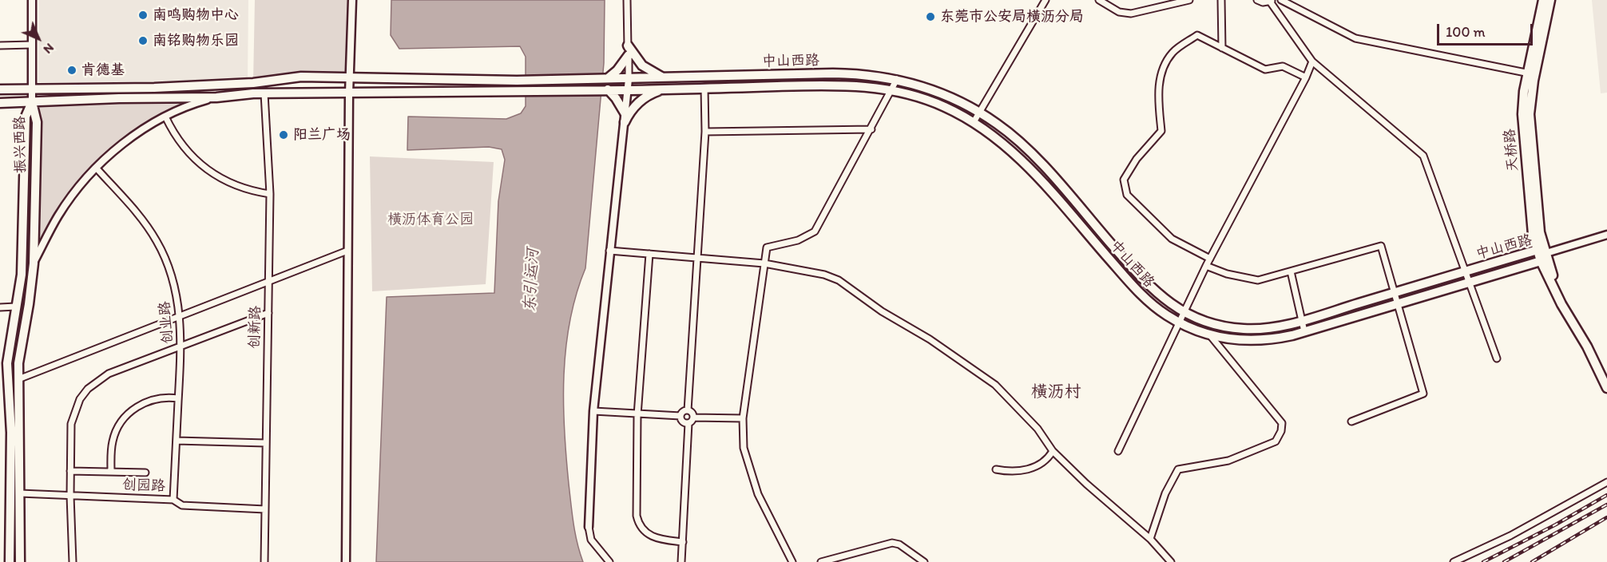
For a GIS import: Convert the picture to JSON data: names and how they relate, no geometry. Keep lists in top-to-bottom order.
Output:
{
  "streets": {
    "main road": ["中山西路", "振兴西路", "天桥路"],
    "street": ["创业路", "创新路", "创园路"]
  },
  "crossings": [
    ["中山西路", "振兴西路"],
    ["中山西路", "天桥路"],
    ["中山西路", "创新路"],
    ["振兴西路", "创园路"],
    ["创业路", "创园路"],
    ["创新路", "创园路"]
  ],
  "districts": ["横沥村"],
  "water": ["东引运河"],
  "parks": ["横沥体育公园"],
  "places": [
    "南鸣购物中心",
    "东莞市公安局横沥分局",
    "南铭购物乐园",
    "肯德基",
    "阳兰广场"
  ],
  "scale_bar": "100 m",
  "north": "bottom right"
}
